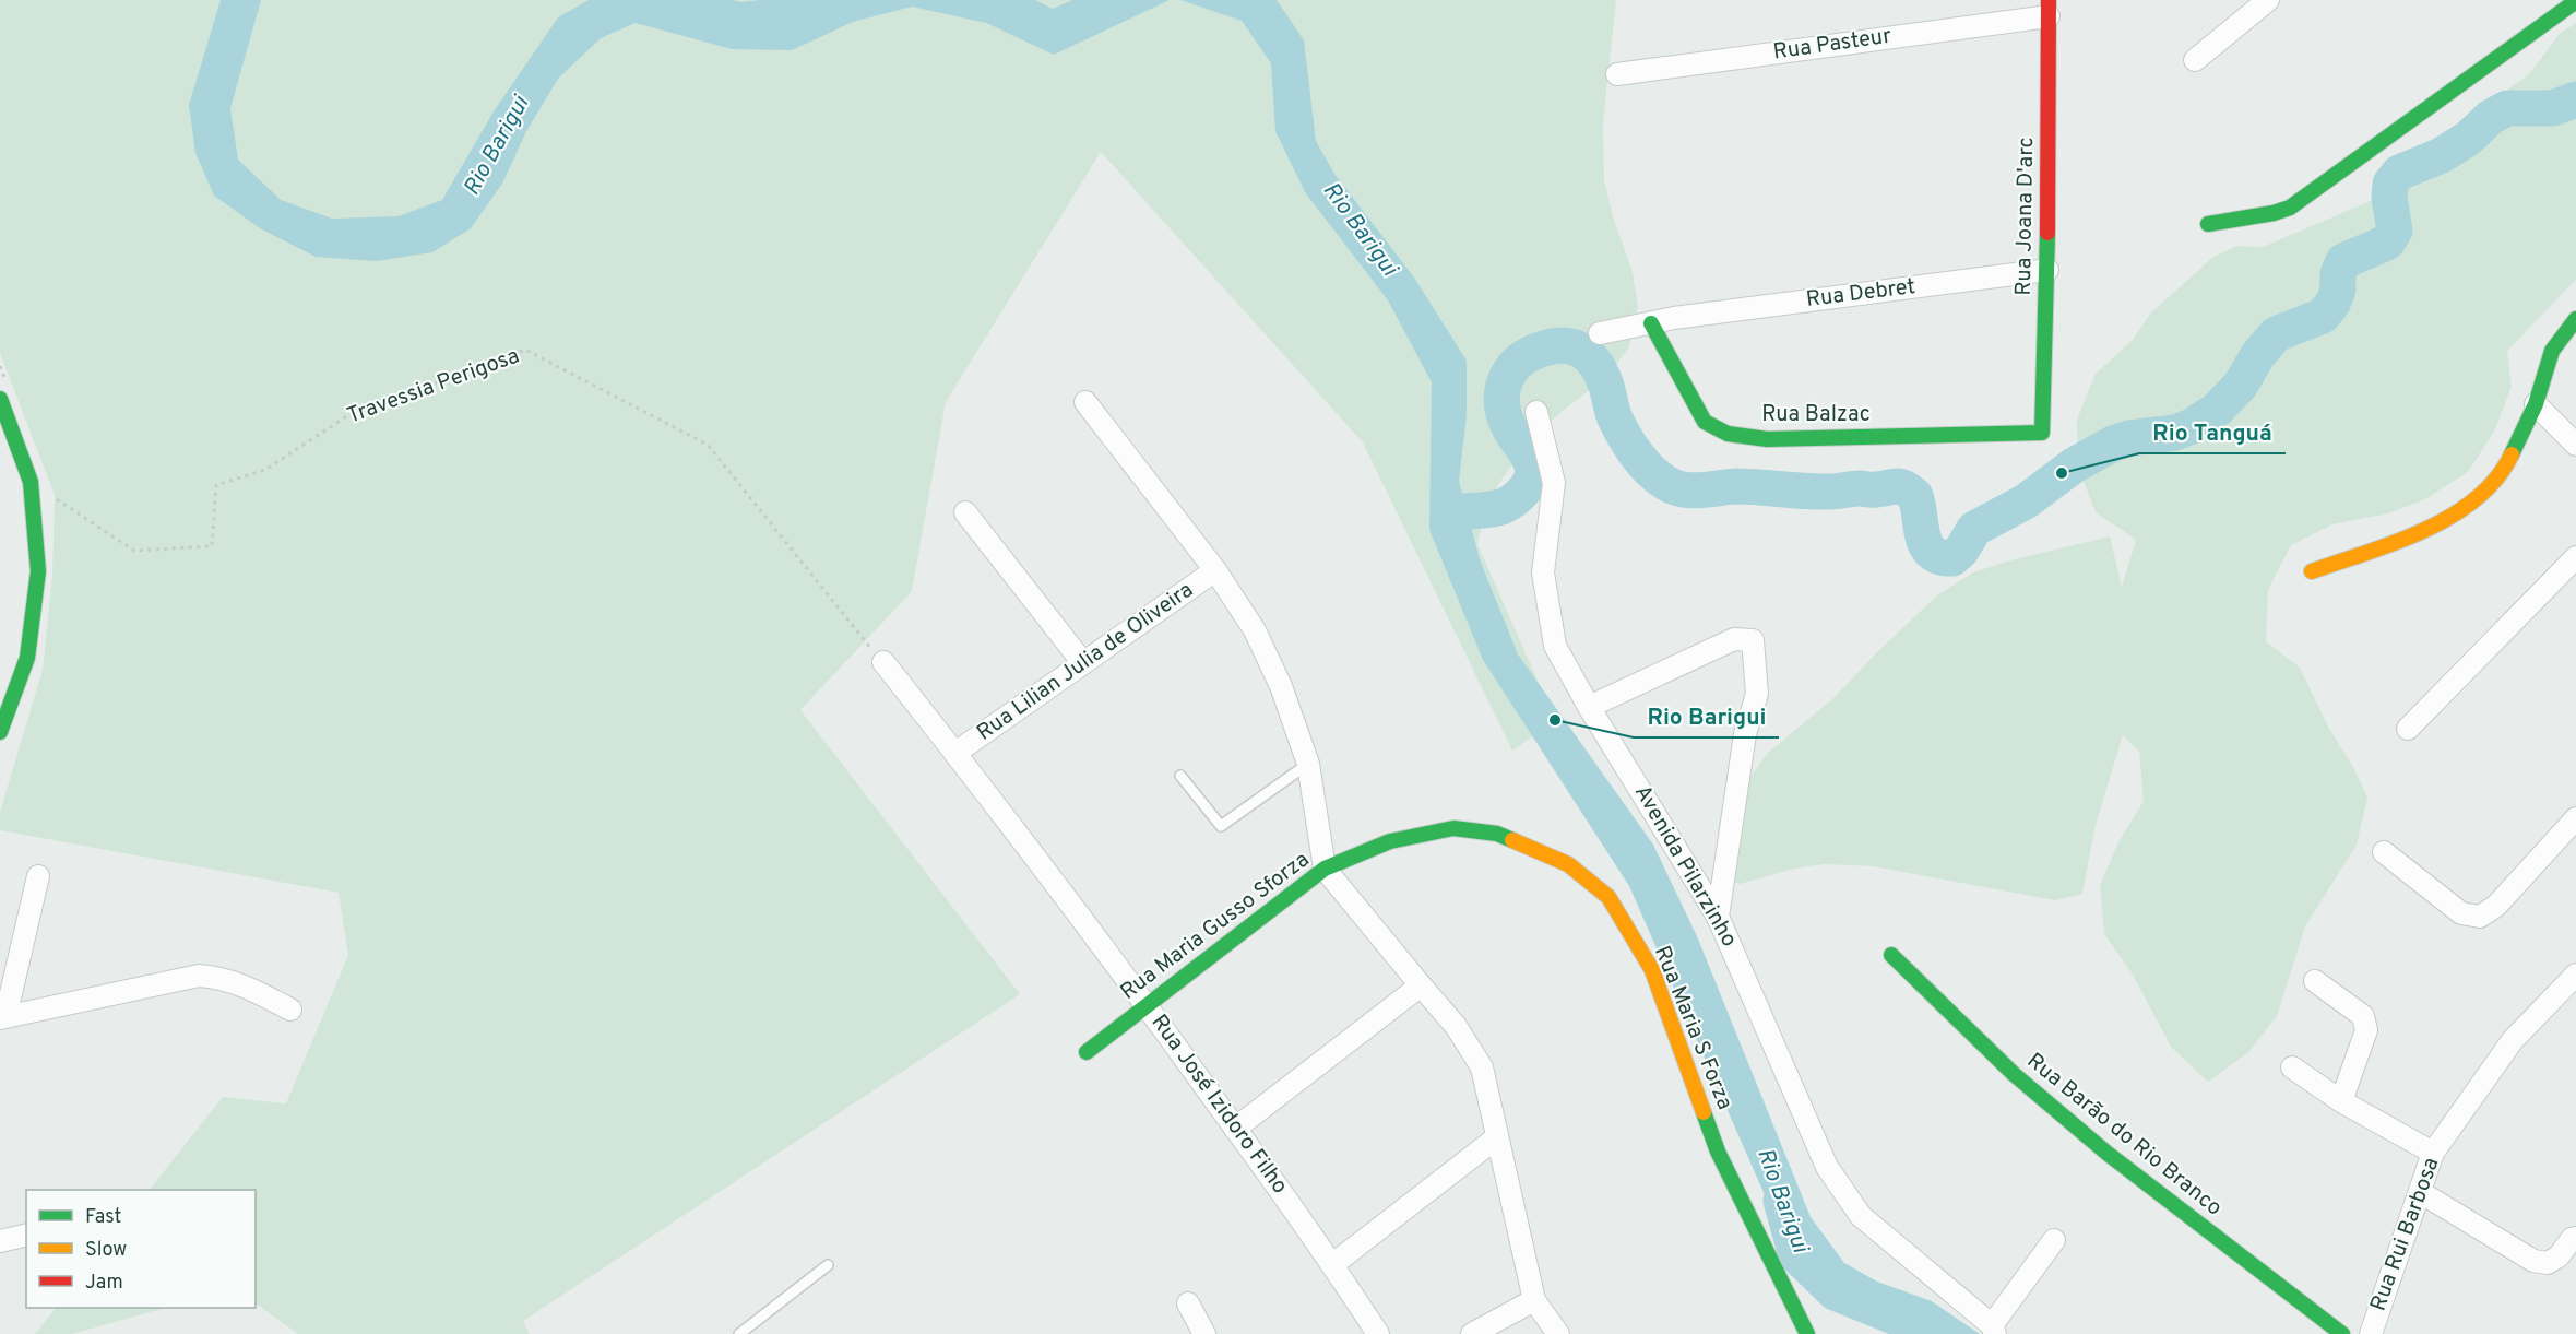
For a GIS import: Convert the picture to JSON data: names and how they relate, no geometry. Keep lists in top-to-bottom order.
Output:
{
  "streets": {
    "street": [
      "Rua Pasteur",
      "Rua Joana D'arc",
      "Rua Debret",
      "Rua Balzac",
      "Rua Lilian Julia de Oliveira",
      "Avenida Pilarzinho",
      "Rua Maria Gusso Sforza",
      "Rua Maria S Forza",
      "Rua José Izidoro Filho",
      "Rua Barão do Rio Branco",
      "Rua Rui Barbosa"
    ],
    "path": ["Travessia Perigosa"]
  },
  "crossings": [
    ["Rua Pasteur", "Rua Joana D'arc"],
    ["Rua Joana D'arc", "Rua Debret"],
    ["Rua Joana D'arc", "Rua Balzac"],
    ["Rua Debret", "Rua Balzac"],
    ["Travessia Perigosa", "Rua José Izidoro Filho"],
    ["Rua Lilian Julia de Oliveira", "Rua José Izidoro Filho"],
    ["Rua Maria Gusso Sforza", "Rua Maria S Forza"],
    ["Rua Maria Gusso Sforza", "Rua José Izidoro Filho"]
  ],
  "water": ["Rio Barigui"],
  "places": ["Rio Tanguá", "Rio Barigui"],
  "legend": ["Fast", "Slow", "Jam"]
}
